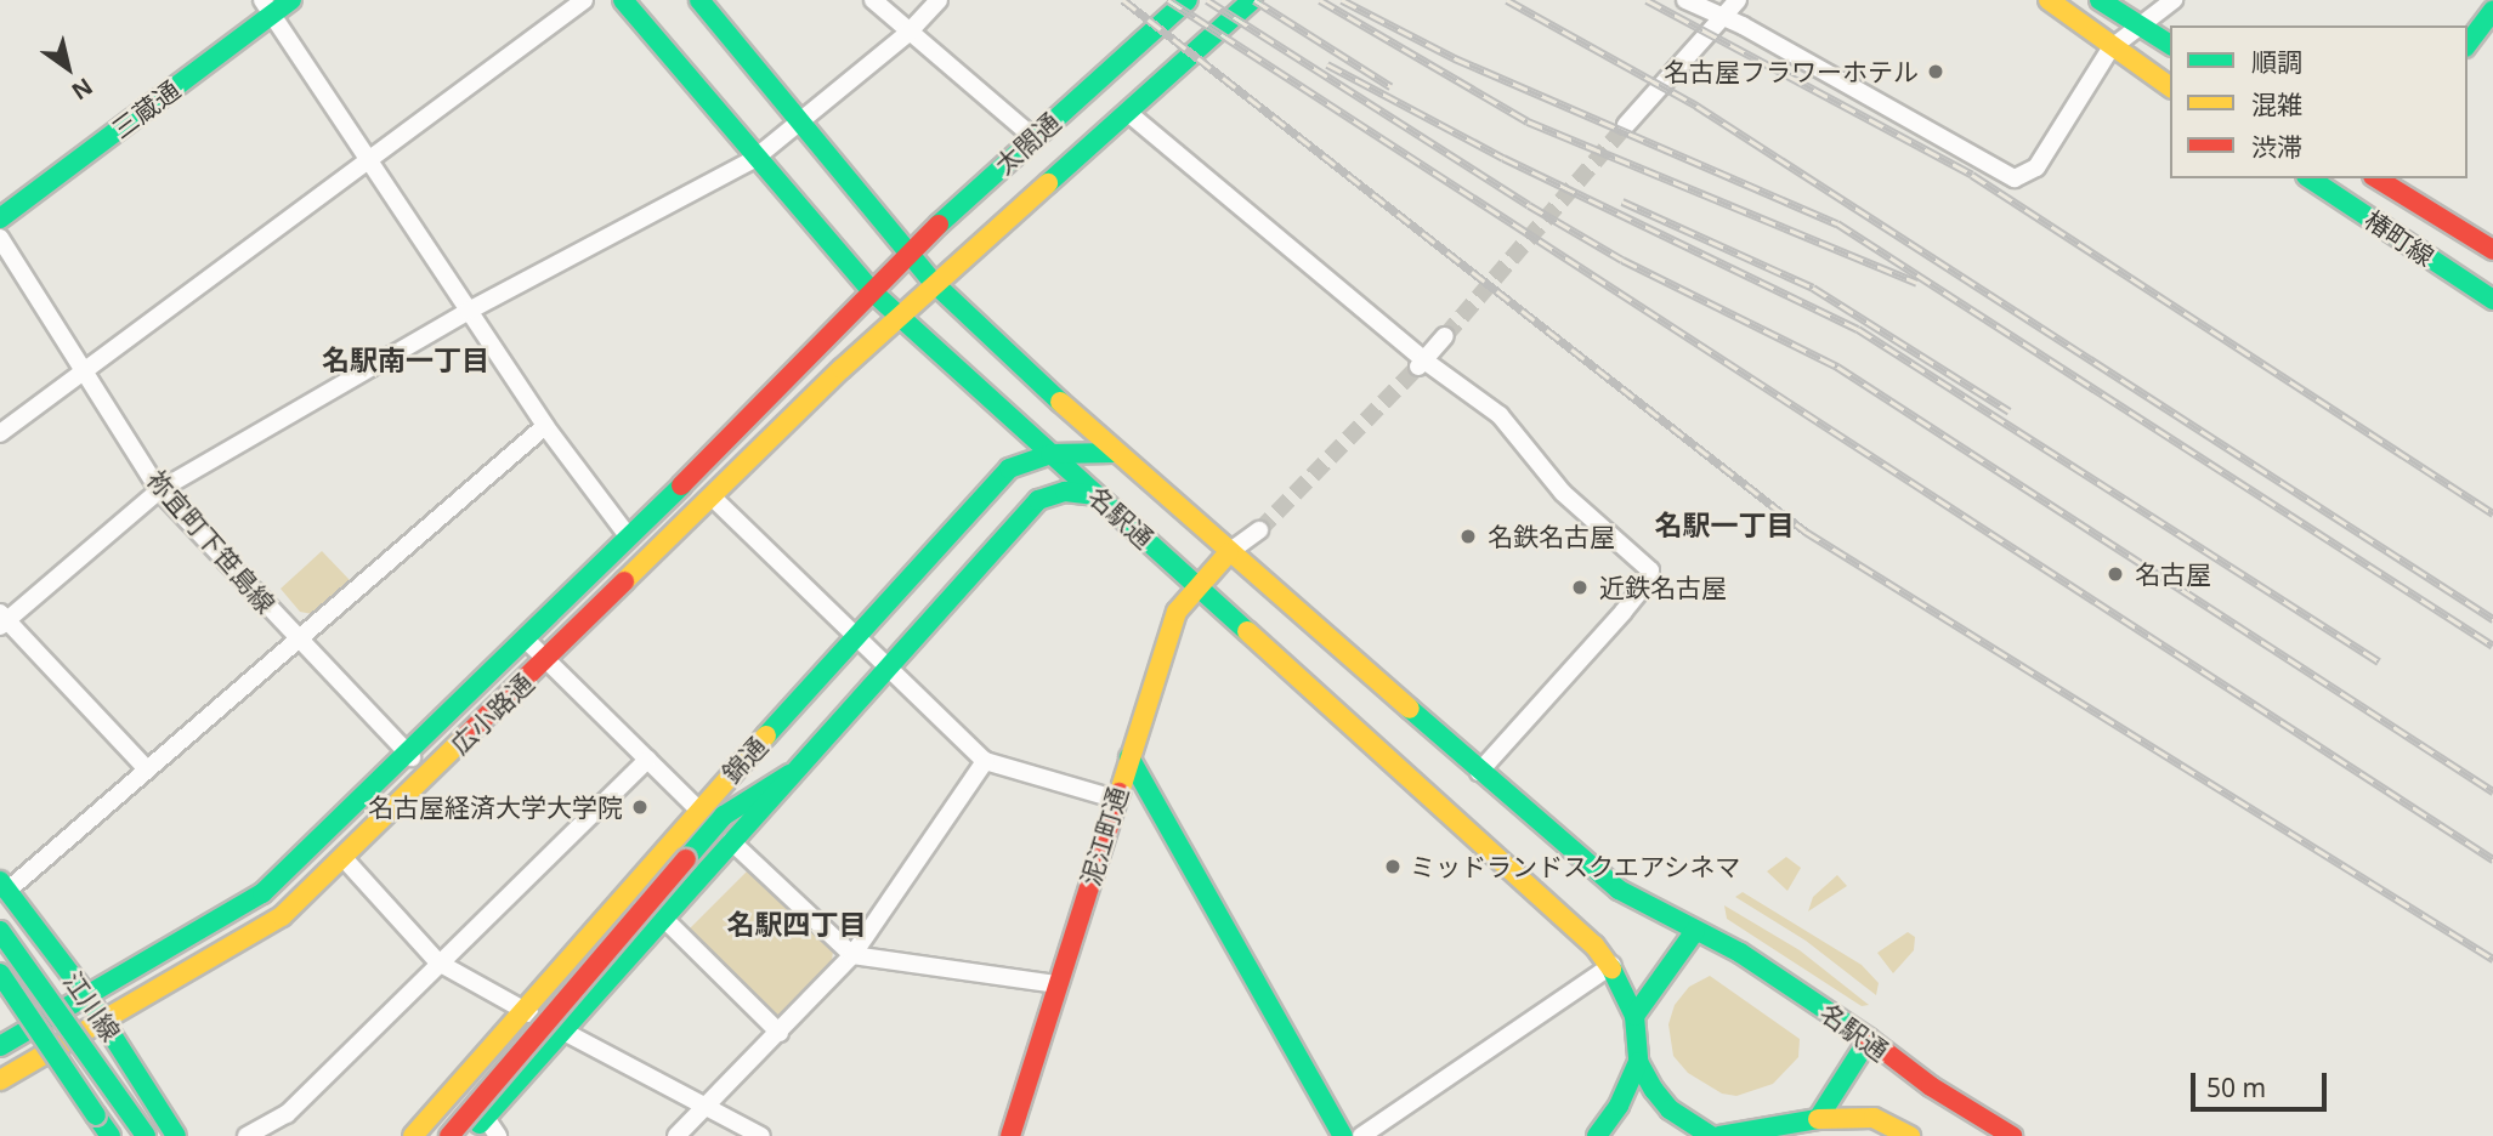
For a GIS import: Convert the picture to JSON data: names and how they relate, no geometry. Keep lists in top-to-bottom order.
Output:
{
  "streets": {
    "main road": [
      "三蔵通",
      "太閤通",
      "椿町線",
      "名駅通",
      "広小路通",
      "錦通",
      "泥江町通",
      "江川線"
    ],
    "street": ["祢宜町下笹島線"]
  },
  "crossings": [
    ["太閤通", "名駅通"],
    ["太閤通", "広小路通"],
    ["名駅通", "広小路通"],
    ["名駅通", "錦通"],
    ["名駅通", "泥江町通"],
    ["祢宜町下笹島線", "広小路通"],
    ["広小路通", "江川線"]
  ],
  "districts": ["名駅南一丁目", "名駅一丁目", "名駅四丁目"],
  "places": [
    "名古屋フラワーホテル",
    "名鉄名古屋",
    "名古屋",
    "近鉄名古屋",
    "名古屋経済大学大学院",
    "ミッドランドスクエアシネマ"
  ],
  "legend": ["順調", "混雑", "渋滞"],
  "scale_bar": "50 m",
  "north": "bottom right"
}
